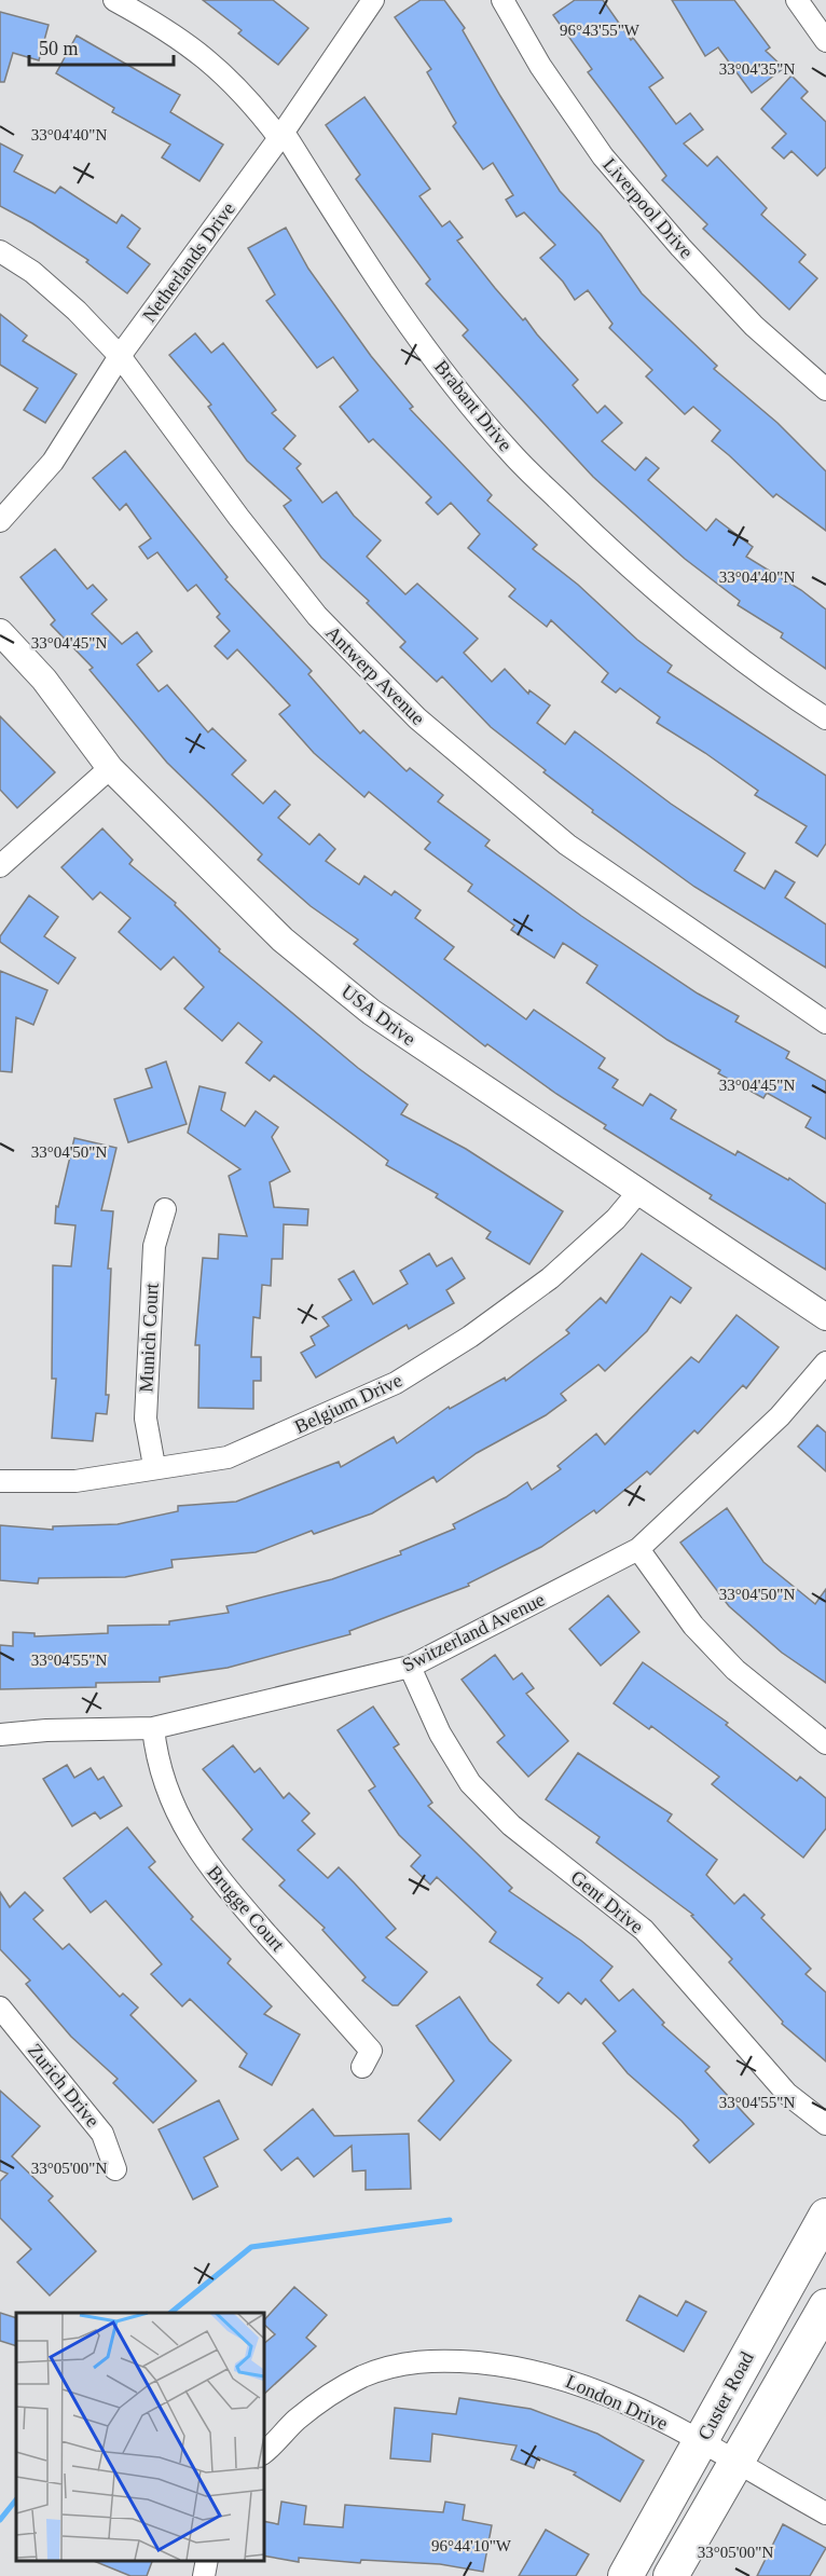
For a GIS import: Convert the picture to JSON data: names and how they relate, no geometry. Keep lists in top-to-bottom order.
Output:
{
  "streets": {
    "main road": ["Custer Road"],
    "street": [
      "Liverpool Drive",
      "Netherlands Drive",
      "Brabant Drive",
      "Antwerp Avenue",
      "USA Drive",
      "Munich Court",
      "Belgium Drive",
      "Switzerland Avenue",
      "Gent Drive",
      "Brugge Court",
      "Zurich Drive",
      "London Drive"
    ]
  },
  "crossings": [
    ["Netherlands Drive", "Brabant Drive"],
    ["Netherlands Drive", "Antwerp Avenue"],
    ["USA Drive", "Belgium Drive"],
    ["Munich Court", "Belgium Drive"],
    ["Switzerland Avenue", "Gent Drive"],
    ["Switzerland Avenue", "Brugge Court"],
    ["Custer Road", "London Drive"]
  ],
  "scale_bar": "50 m",
  "coordinates": [
    "96°43'55\"W",
    "33°04'35\"N",
    "33°04'40\"N",
    "33°04'45\"N",
    "33°04'50\"N",
    "33°04'55\"N",
    "33°05'00\"N",
    "96°44'10\"W"
  ]
}
